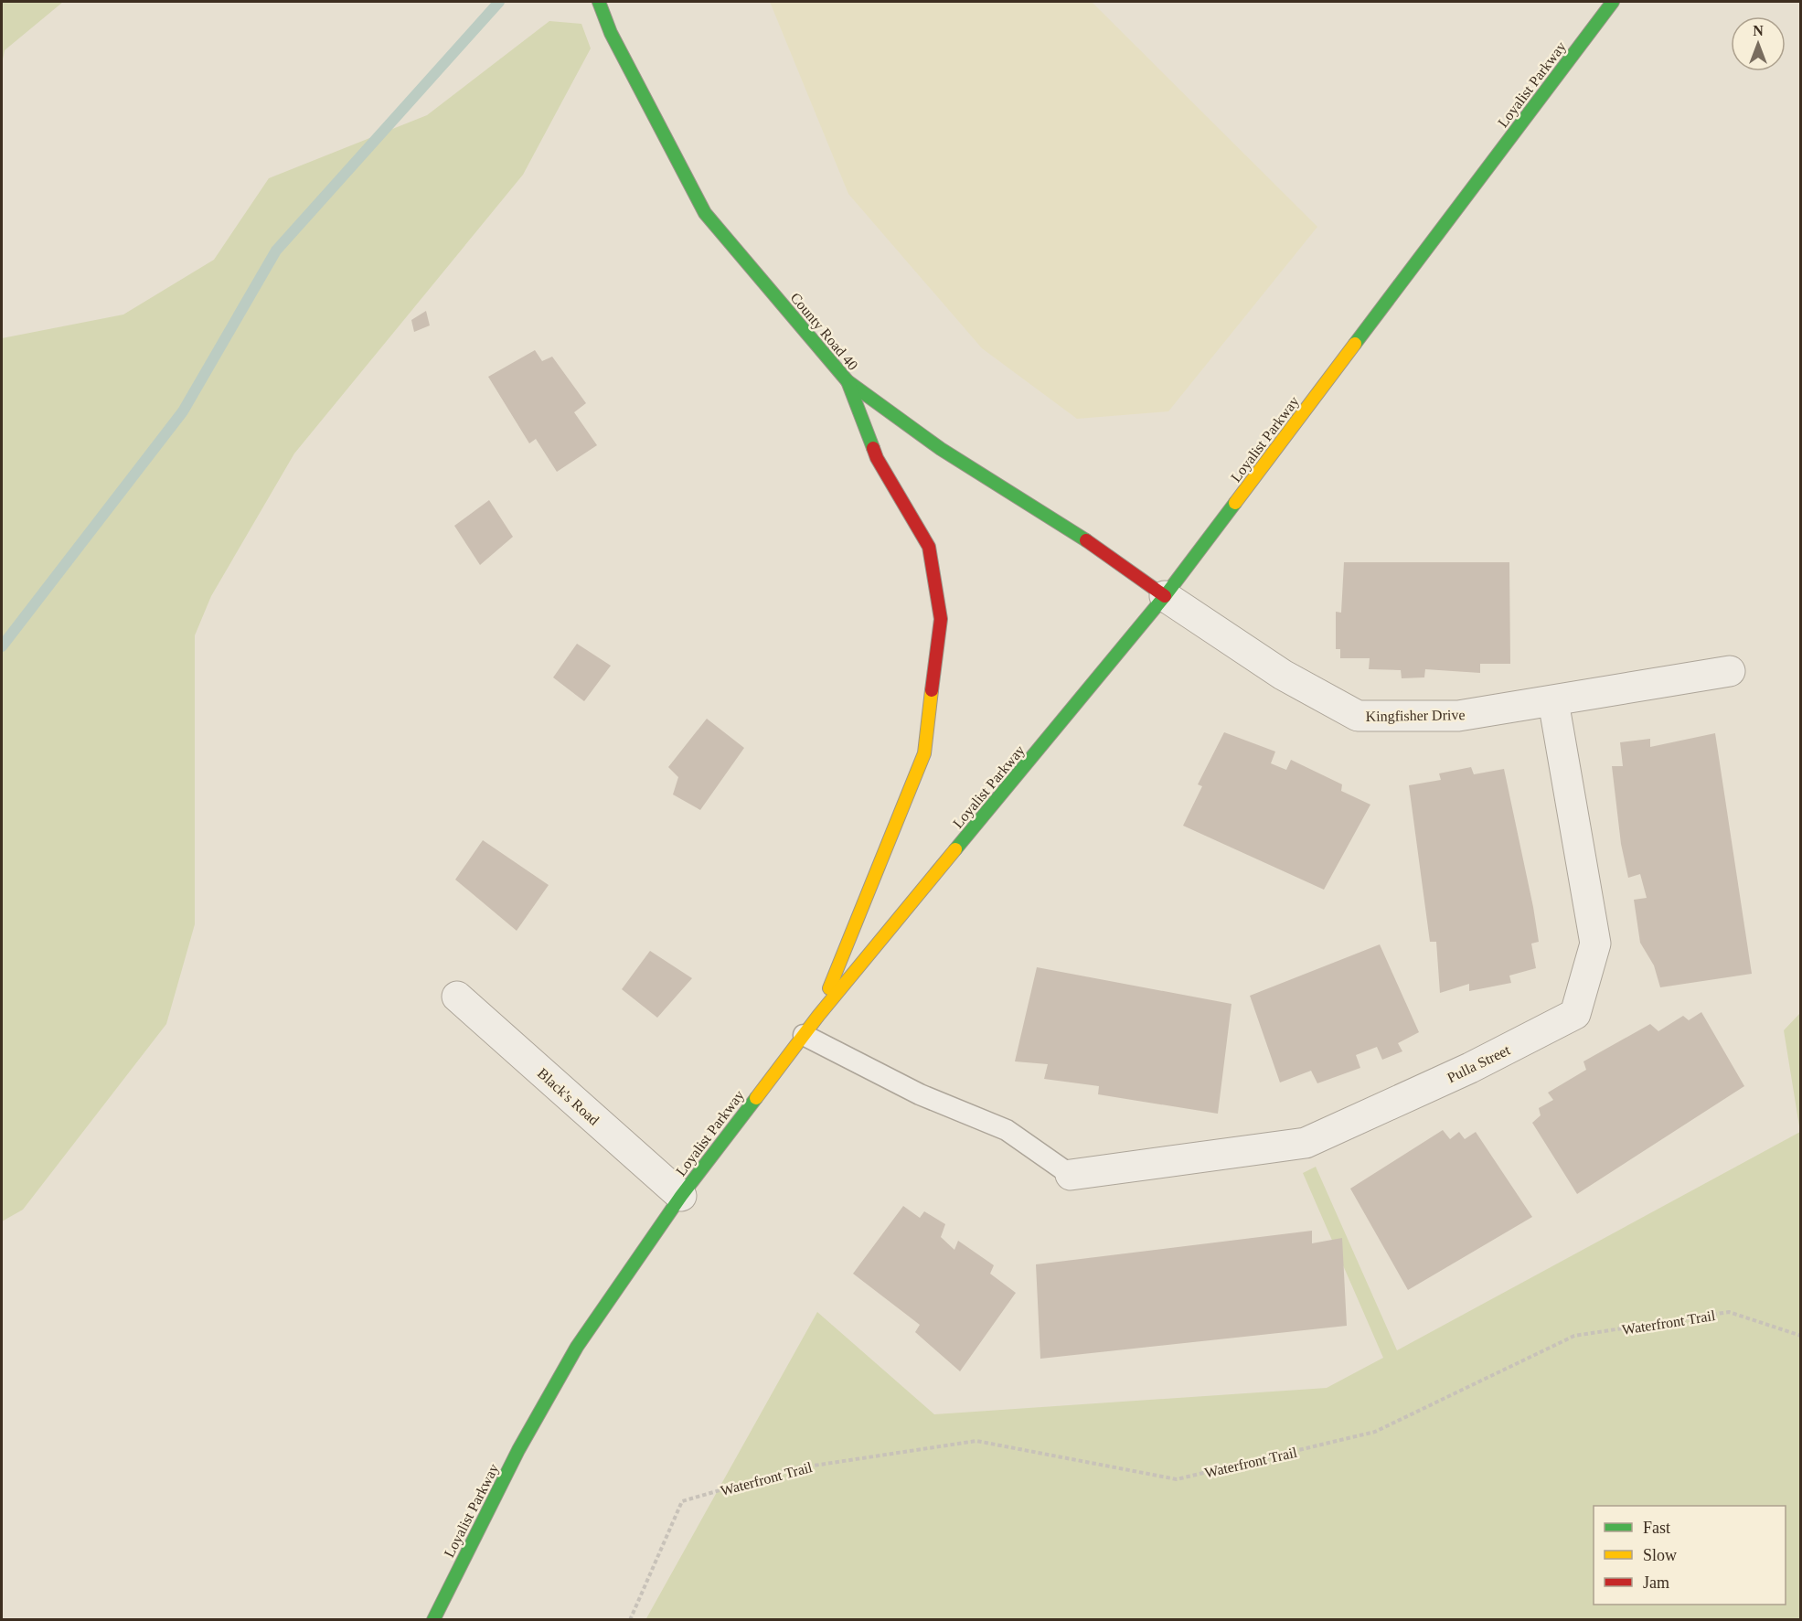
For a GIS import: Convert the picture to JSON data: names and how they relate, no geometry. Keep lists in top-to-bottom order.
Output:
{
  "streets": {
    "main road": ["Loyalist Parkway", "County Road 40"],
    "street": ["Kingfisher Drive", "Pulla Street", "Black's Road"],
    "path": ["Waterfront Trail"]
  },
  "crossings": [
    ["Loyalist Parkway", "County Road 40"],
    ["Loyalist Parkway", "Kingfisher Drive"],
    ["Loyalist Parkway", "Black's Road"],
    ["County Road 40", "Kingfisher Drive"],
    ["Kingfisher Drive", "Pulla Street"]
  ],
  "legend": ["Fast", "Slow", "Jam"],
  "north": "top"
}
